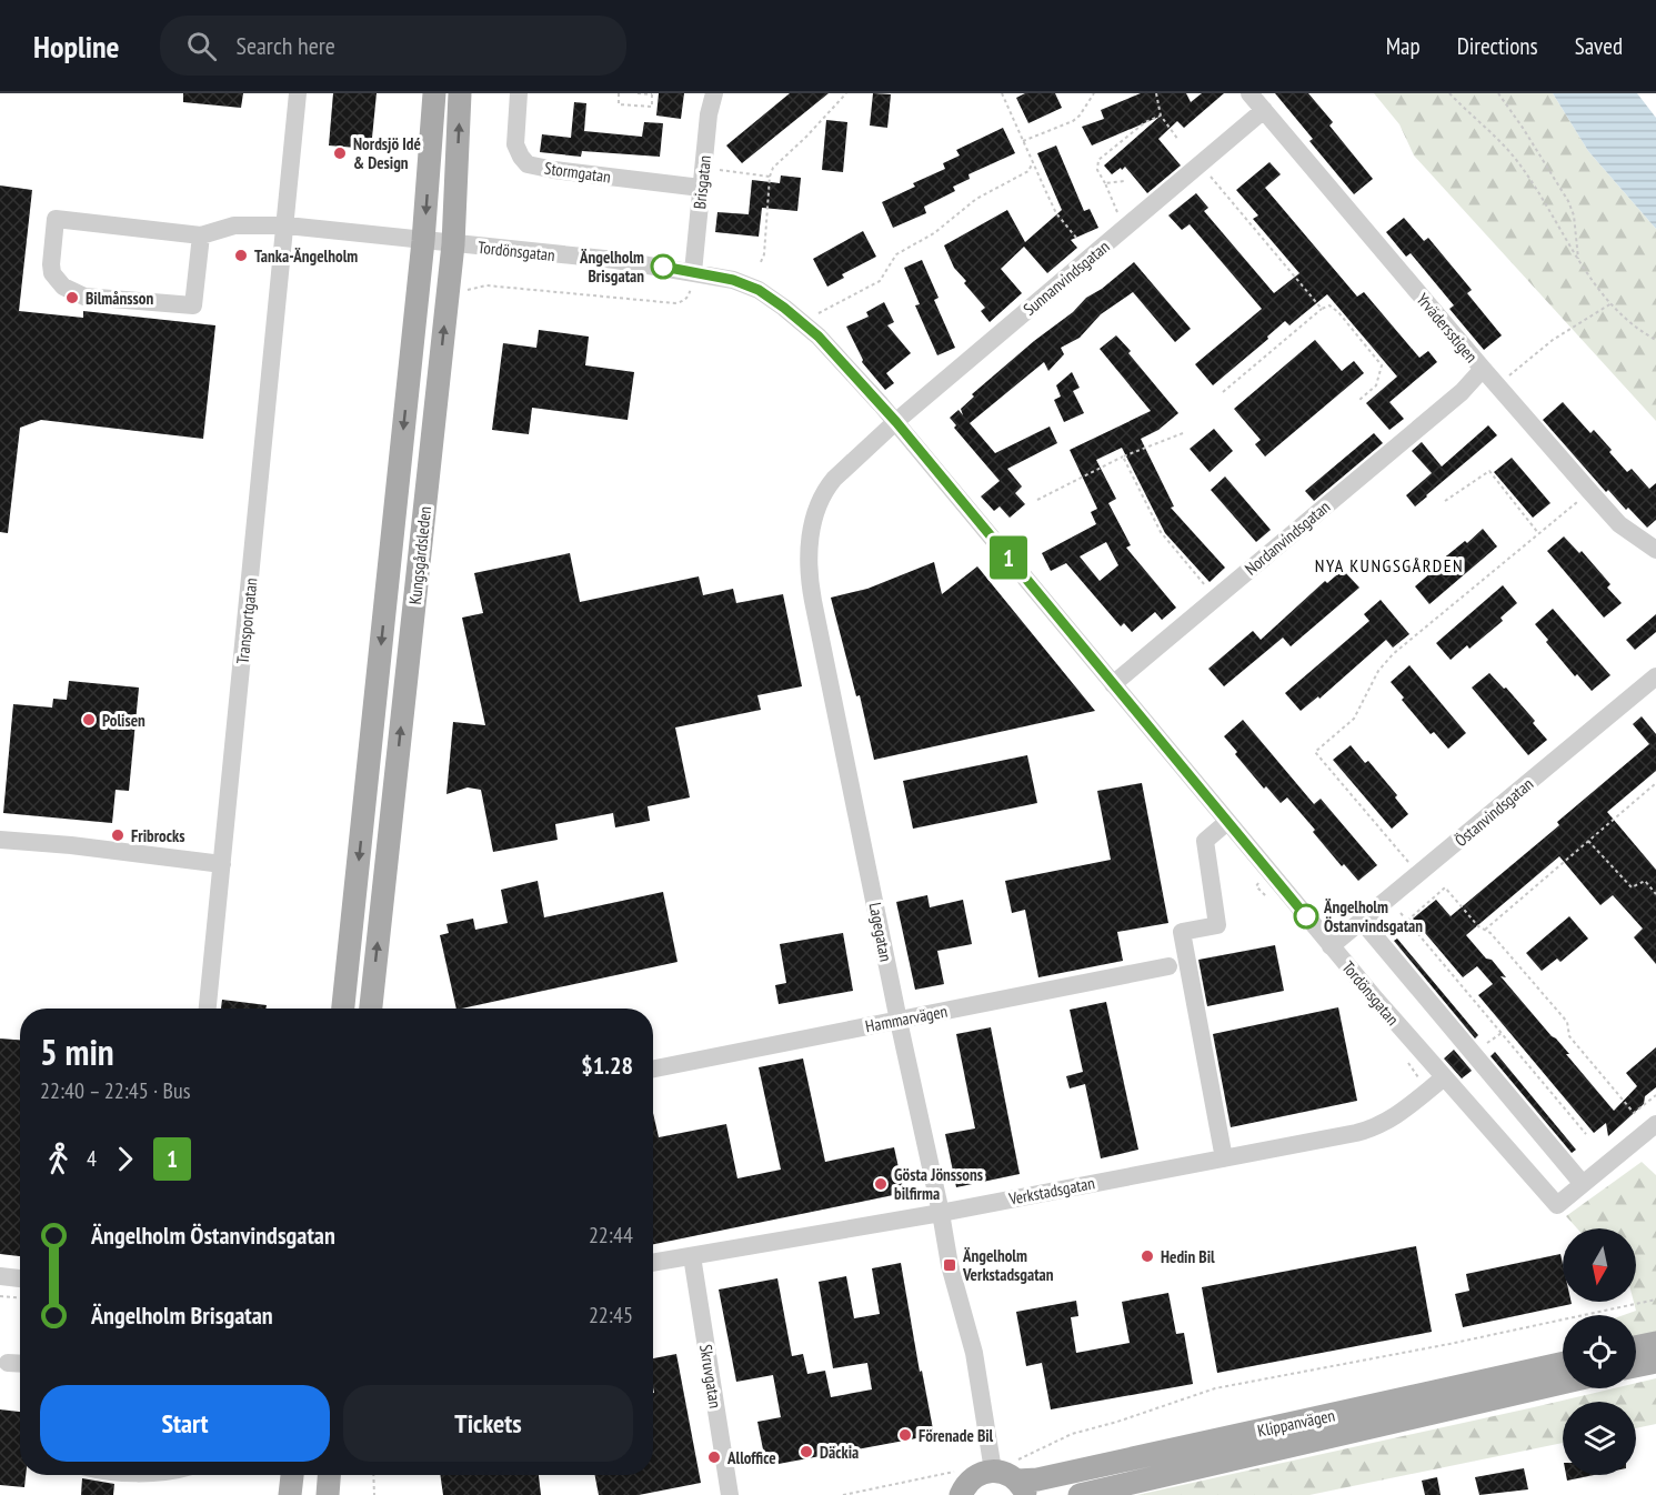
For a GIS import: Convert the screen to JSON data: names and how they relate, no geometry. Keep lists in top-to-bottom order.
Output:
{
  "streets": {
    "main road": ["Kungsgårdsleden", "Klippanvägen"],
    "street": [
      "Stormgatan",
      "Brisgatan",
      "Tordönsgatan",
      "Sunnanvindsgatan",
      "Yrvädersstigen",
      "Nordanvindsgatan",
      "Transportgatan",
      "Östanvindsgatan",
      "Lagegatan",
      "Hammarvägen",
      "Verkstadsgatan",
      "Skruvgatan"
    ]
  },
  "crossings": [
    ["Stormgatan", "Brisgatan"],
    ["Brisgatan", "Tordönsgatan"],
    ["Tordönsgatan", "Sunnanvindsgatan"],
    ["Tordönsgatan", "Nordanvindsgatan"],
    ["Tordönsgatan", "Kungsgårdsleden"],
    ["Tordönsgatan", "Östanvindsgatan"],
    ["Tordönsgatan", "Lagegatan"],
    ["Tordönsgatan", "Verkstadsgatan"],
    ["Sunnanvindsgatan", "Yrvädersstigen"],
    ["Sunnanvindsgatan", "Lagegatan"],
    ["Yrvädersstigen", "Nordanvindsgatan"],
    ["Lagegatan", "Hammarvägen"],
    ["Lagegatan", "Verkstadsgatan"],
    ["Lagegatan", "Klippanvägen"],
    ["Verkstadsgatan", "Skruvgatan"]
  ],
  "districts": ["NYA KUNGSGÅRDEN"],
  "places": {
    "other": [
      "Nordsjö Idé & Design",
      "Tanka-Ängelholm",
      "Ängelholm Brisgatan",
      "Bilmånsson",
      "Polisen",
      "Fribrocks",
      "Ängelholm Östanvindsgatan",
      "Gösta Jönssons bilfirma",
      "Hedin Bil",
      "Förenade Bil",
      "Däckia",
      "Alloffice"
    ],
    "transit": ["Ängelholm Verkstadsgatan"]
  },
  "lines": ["bus line 1"],
  "north": "bottom",
  "page": {
    "header": "Hopline",
    "search": "Search here",
    "nav": ["Map", "Directions", "Saved"],
    "on_map": "1",
    "heading": ["5 min", "22:40 – 22:45 · Bus", "$1.28"],
    "legs": ["4", "1"],
    "list": [
      {
        "name": "Ängelholm Östanvindsgatan",
        "value": "22:44"
      },
      {
        "name": "Ängelholm Brisgatan",
        "value": "22:45"
      }
    ],
    "buttons": ["Start", "Tickets"]
  }
}
